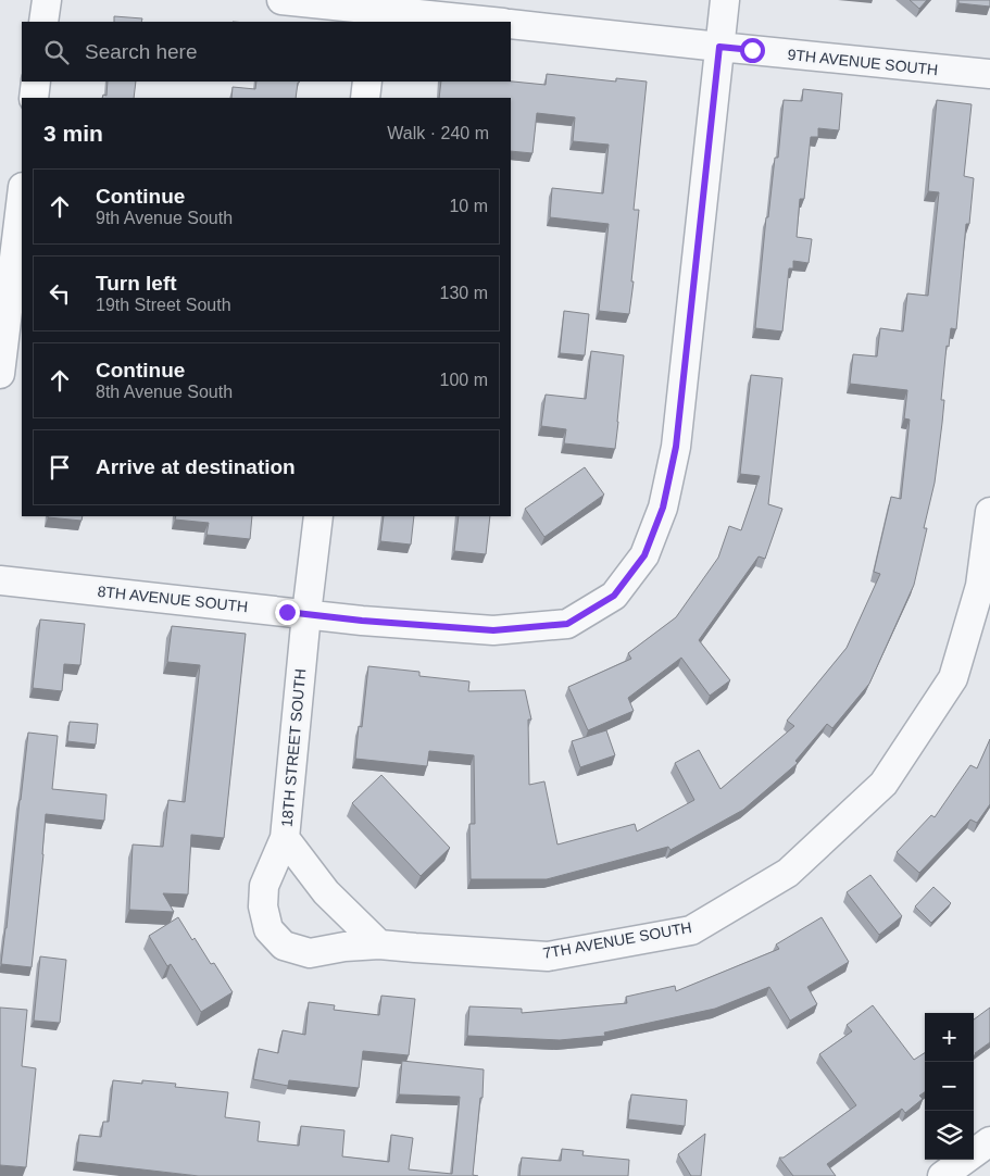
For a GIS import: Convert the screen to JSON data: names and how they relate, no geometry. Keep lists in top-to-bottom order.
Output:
{
  "streets": {
    "street": [
      "9TH AVENUE SOUTH",
      "8TH AVENUE SOUTH",
      "18TH STREET SOUTH",
      "7TH AVENUE SOUTH"
    ]
  },
  "crossings": [
    ["9TH AVENUE SOUTH", "8TH AVENUE SOUTH"],
    ["8TH AVENUE SOUTH", "18TH STREET SOUTH"],
    ["18TH STREET SOUTH", "7TH AVENUE SOUTH"]
  ],
  "page": {
    "search": "Search here",
    "heading": ["3 min", "Walk · 240 m"],
    "list": [
      ["Continue", "9th Avenue South", "10 m"],
      ["Turn left", "19th Street South", "130 m"],
      ["Continue", "8th Avenue South", "100 m"],
      "Arrive at destination"
    ],
    "map_buttons": ["+", "−"]
  }
}
